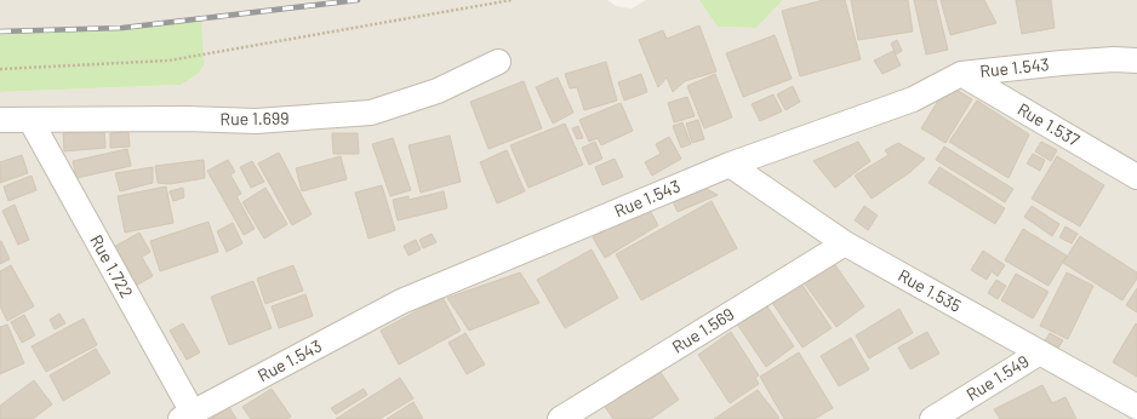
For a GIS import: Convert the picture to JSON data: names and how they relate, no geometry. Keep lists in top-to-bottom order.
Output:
{
  "streets": {
    "street": [
      "Rue 1.543",
      "Rue 1.699",
      "Rue 1.537",
      "Rue 1.722",
      "Rue 1.535",
      "Rue 1.569",
      "Rue 1.549"
    ]
  },
  "crossings": [
    ["Rue 1.543", "Rue 1.537"],
    ["Rue 1.543", "Rue 1.722"],
    ["Rue 1.543", "Rue 1.535"],
    ["Rue 1.699", "Rue 1.722"],
    ["Rue 1.535", "Rue 1.569"],
    ["Rue 1.535", "Rue 1.549"]
  ]
}
